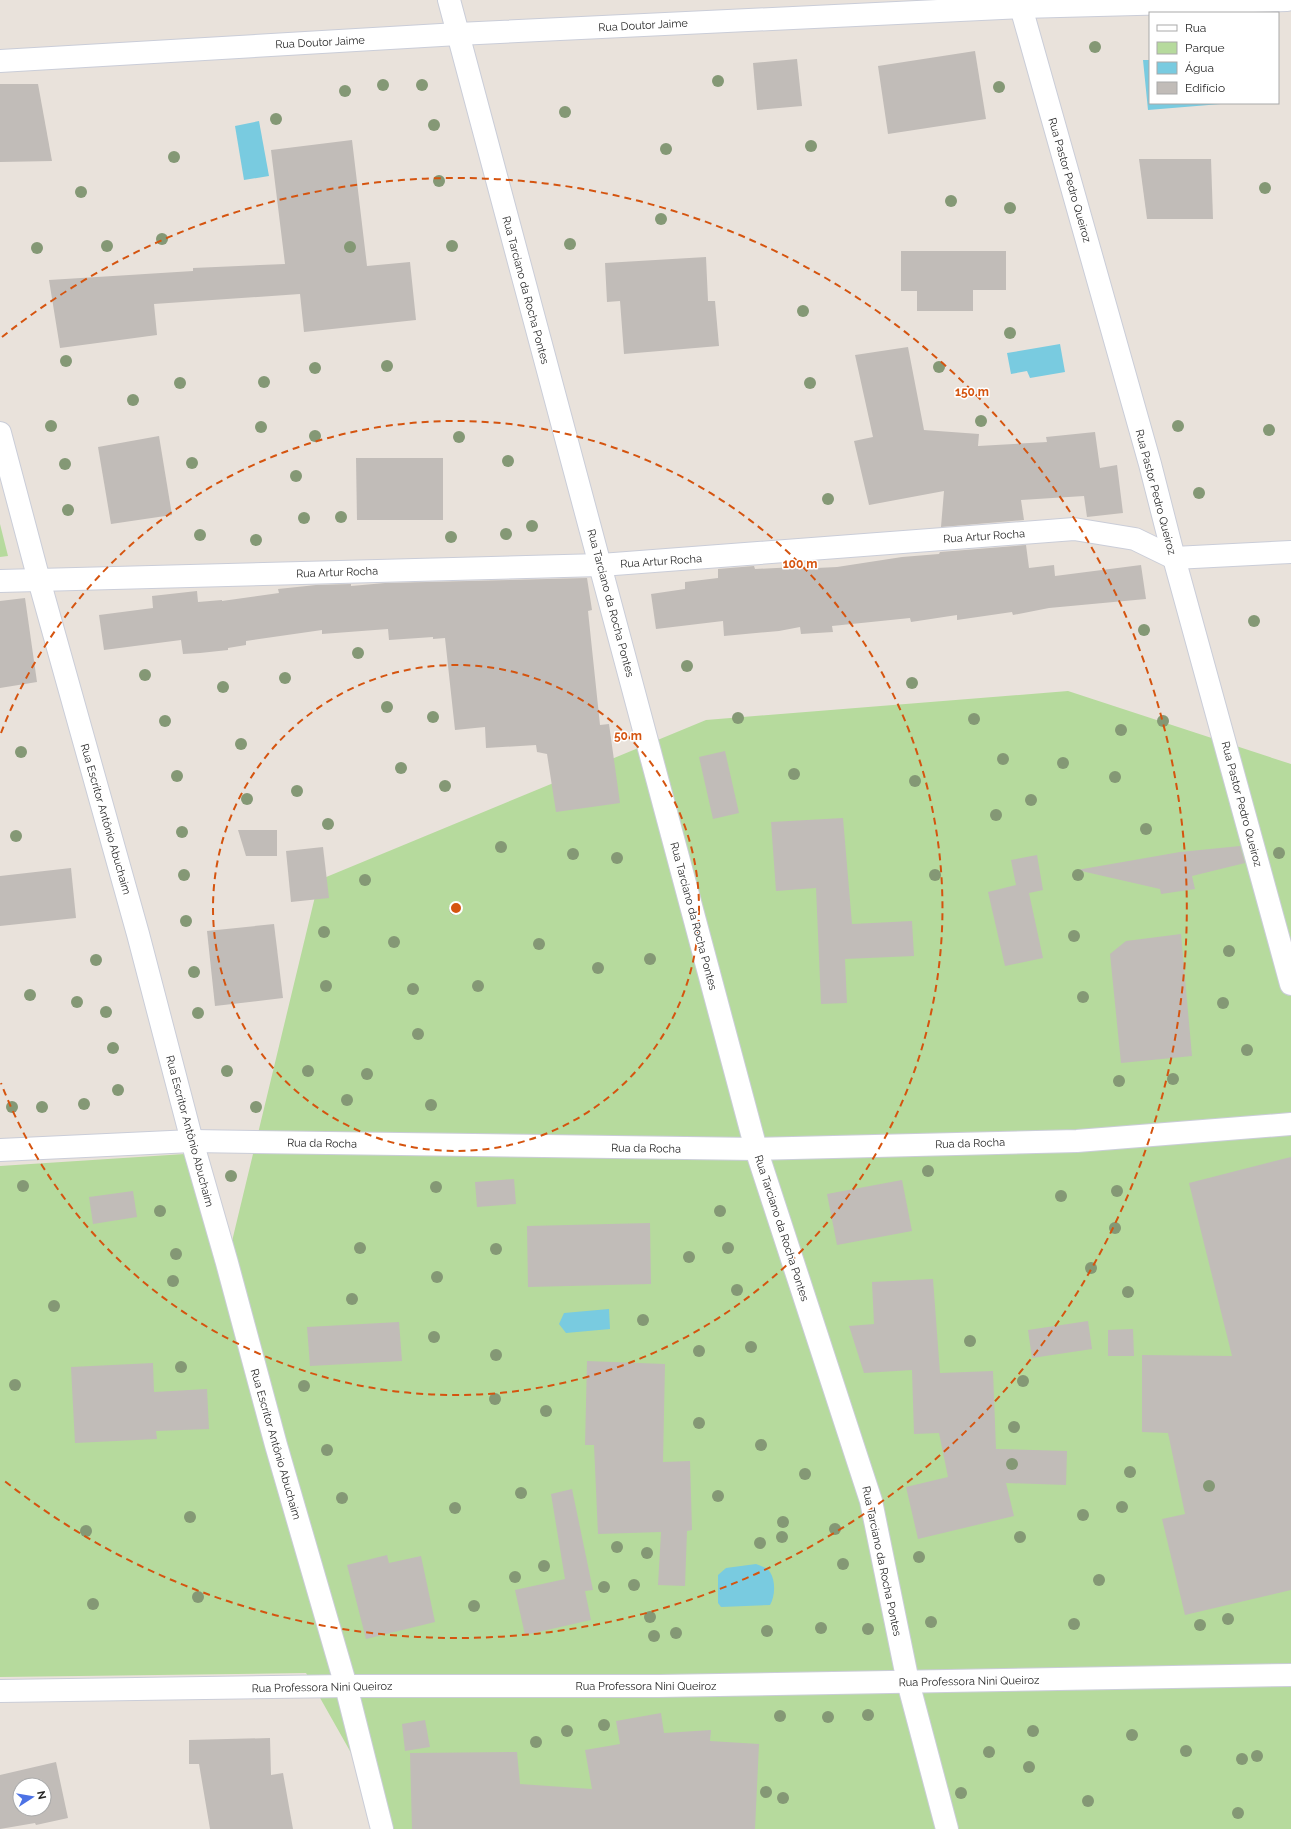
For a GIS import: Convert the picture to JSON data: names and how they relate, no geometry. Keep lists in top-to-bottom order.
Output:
{
  "streets": {
    "street": [
      "Rua Doutor Jaime",
      "Rua Pastor Pedro Queiroz",
      "Rua Tarciano da Rocha Pontes",
      "Rua Artur Rocha",
      "Rua Escritor Antônio Abuchaim",
      "Rua da Rocha",
      "Rua Professora Nini Queiroz"
    ]
  },
  "crossings": [
    ["Rua Doutor Jaime", "Rua Pastor Pedro Queiroz"],
    ["Rua Doutor Jaime", "Rua Tarciano da Rocha Pontes"],
    ["Rua Pastor Pedro Queiroz", "Rua Artur Rocha"],
    ["Rua Tarciano da Rocha Pontes", "Rua Artur Rocha"],
    ["Rua Tarciano da Rocha Pontes", "Rua da Rocha"],
    ["Rua Tarciano da Rocha Pontes", "Rua Professora Nini Queiroz"],
    ["Rua Artur Rocha", "Rua Escritor Antônio Abuchaim"],
    ["Rua Escritor Antônio Abuchaim", "Rua da Rocha"],
    ["Rua Escritor Antônio Abuchaim", "Rua Professora Nini Queiroz"]
  ],
  "legend": [
    "Rua",
    "Parque",
    "Água",
    "Edifício"
  ],
  "north": "right",
  "rings": ["150 m", "100 m", "50 m"]
}
